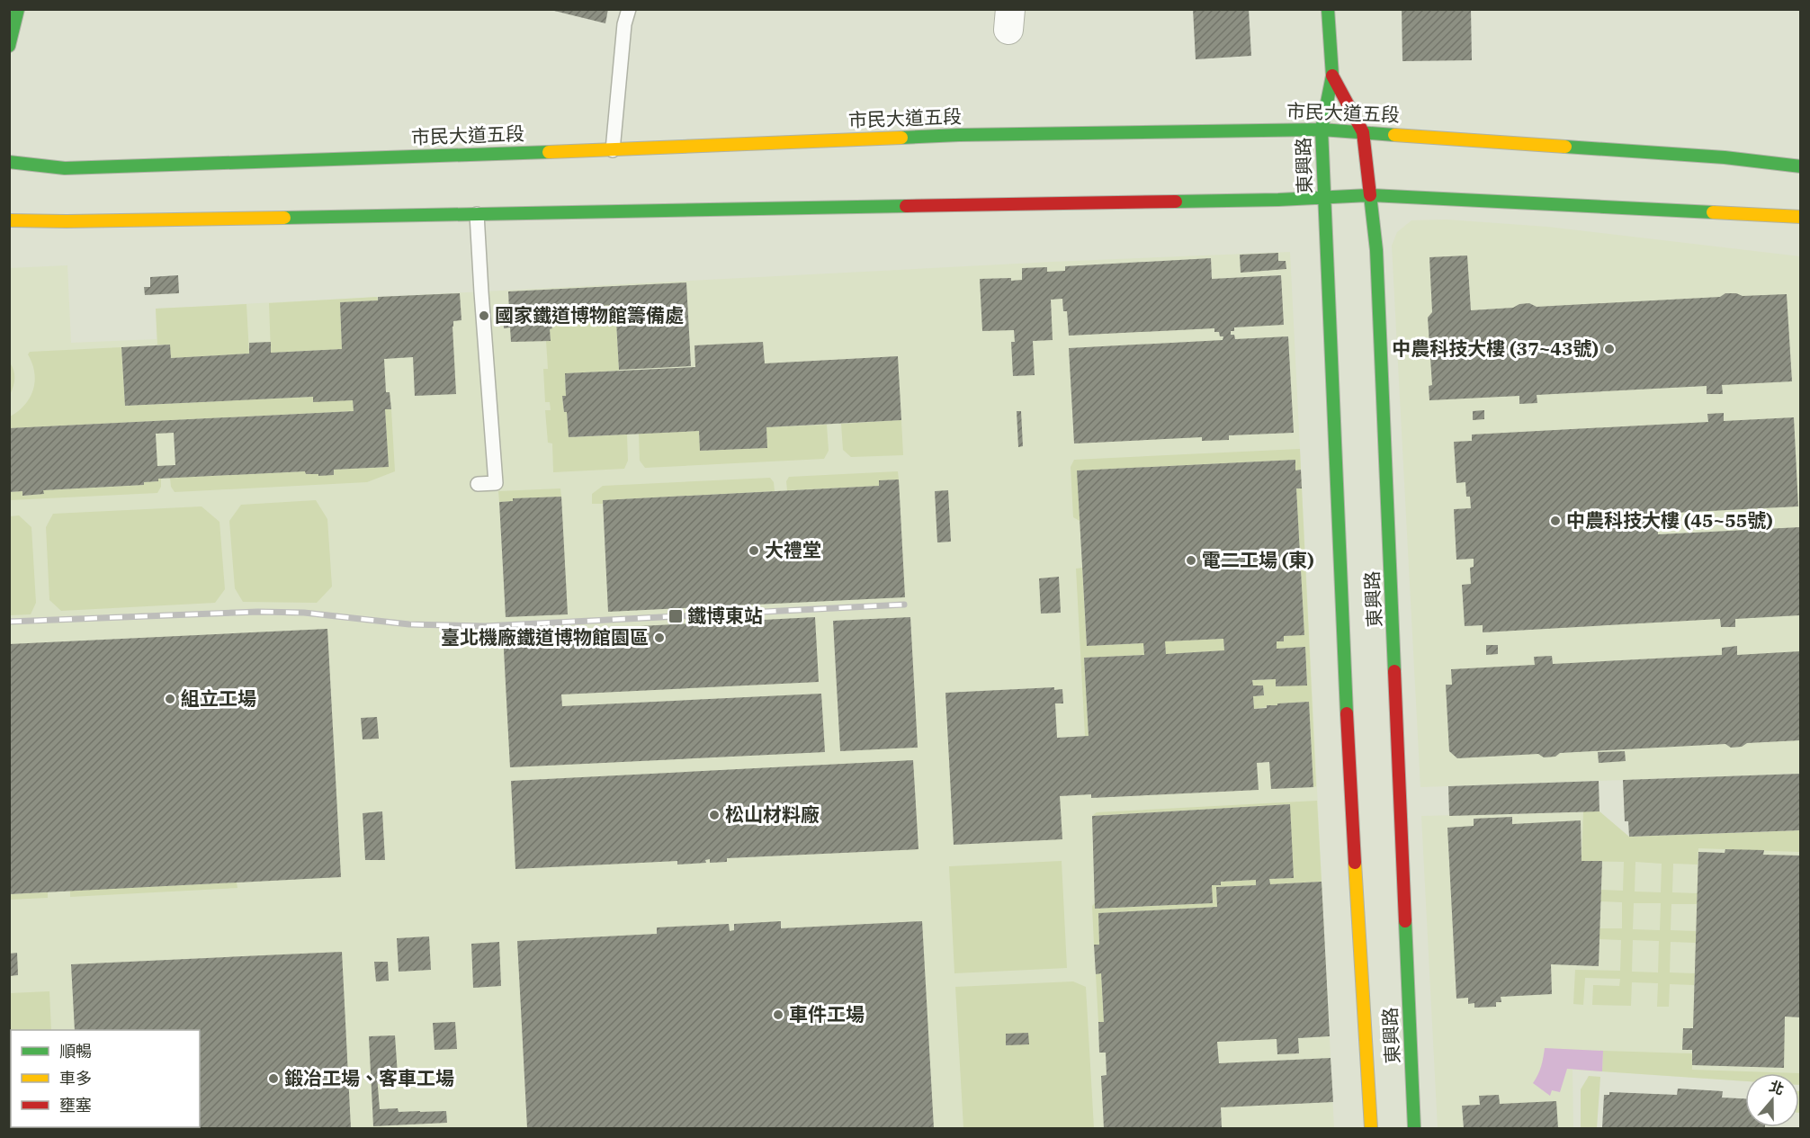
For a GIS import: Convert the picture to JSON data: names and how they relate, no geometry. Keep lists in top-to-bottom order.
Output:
{
  "streets": {
    "street": ["市民大道五段", "東興路"]
  },
  "crossings": [
    ["市民大道五段", "東興路"]
  ],
  "places": {
    "other": [
      "國家鐵道博物館籌備處",
      "中農科技大樓 (37~43號)",
      "中農科技大樓 (45~55號)",
      "大禮堂",
      "電二工場 (東)",
      "臺北機廠鐵道博物館園區",
      "組立工場",
      "松山材料廠",
      "車件工場",
      "鍛冶工場、客車工場"
    ],
    "transit": ["鐵博東站"]
  },
  "legend": ["順暢", "車多", "壅塞"],
  "north": "top"
}
